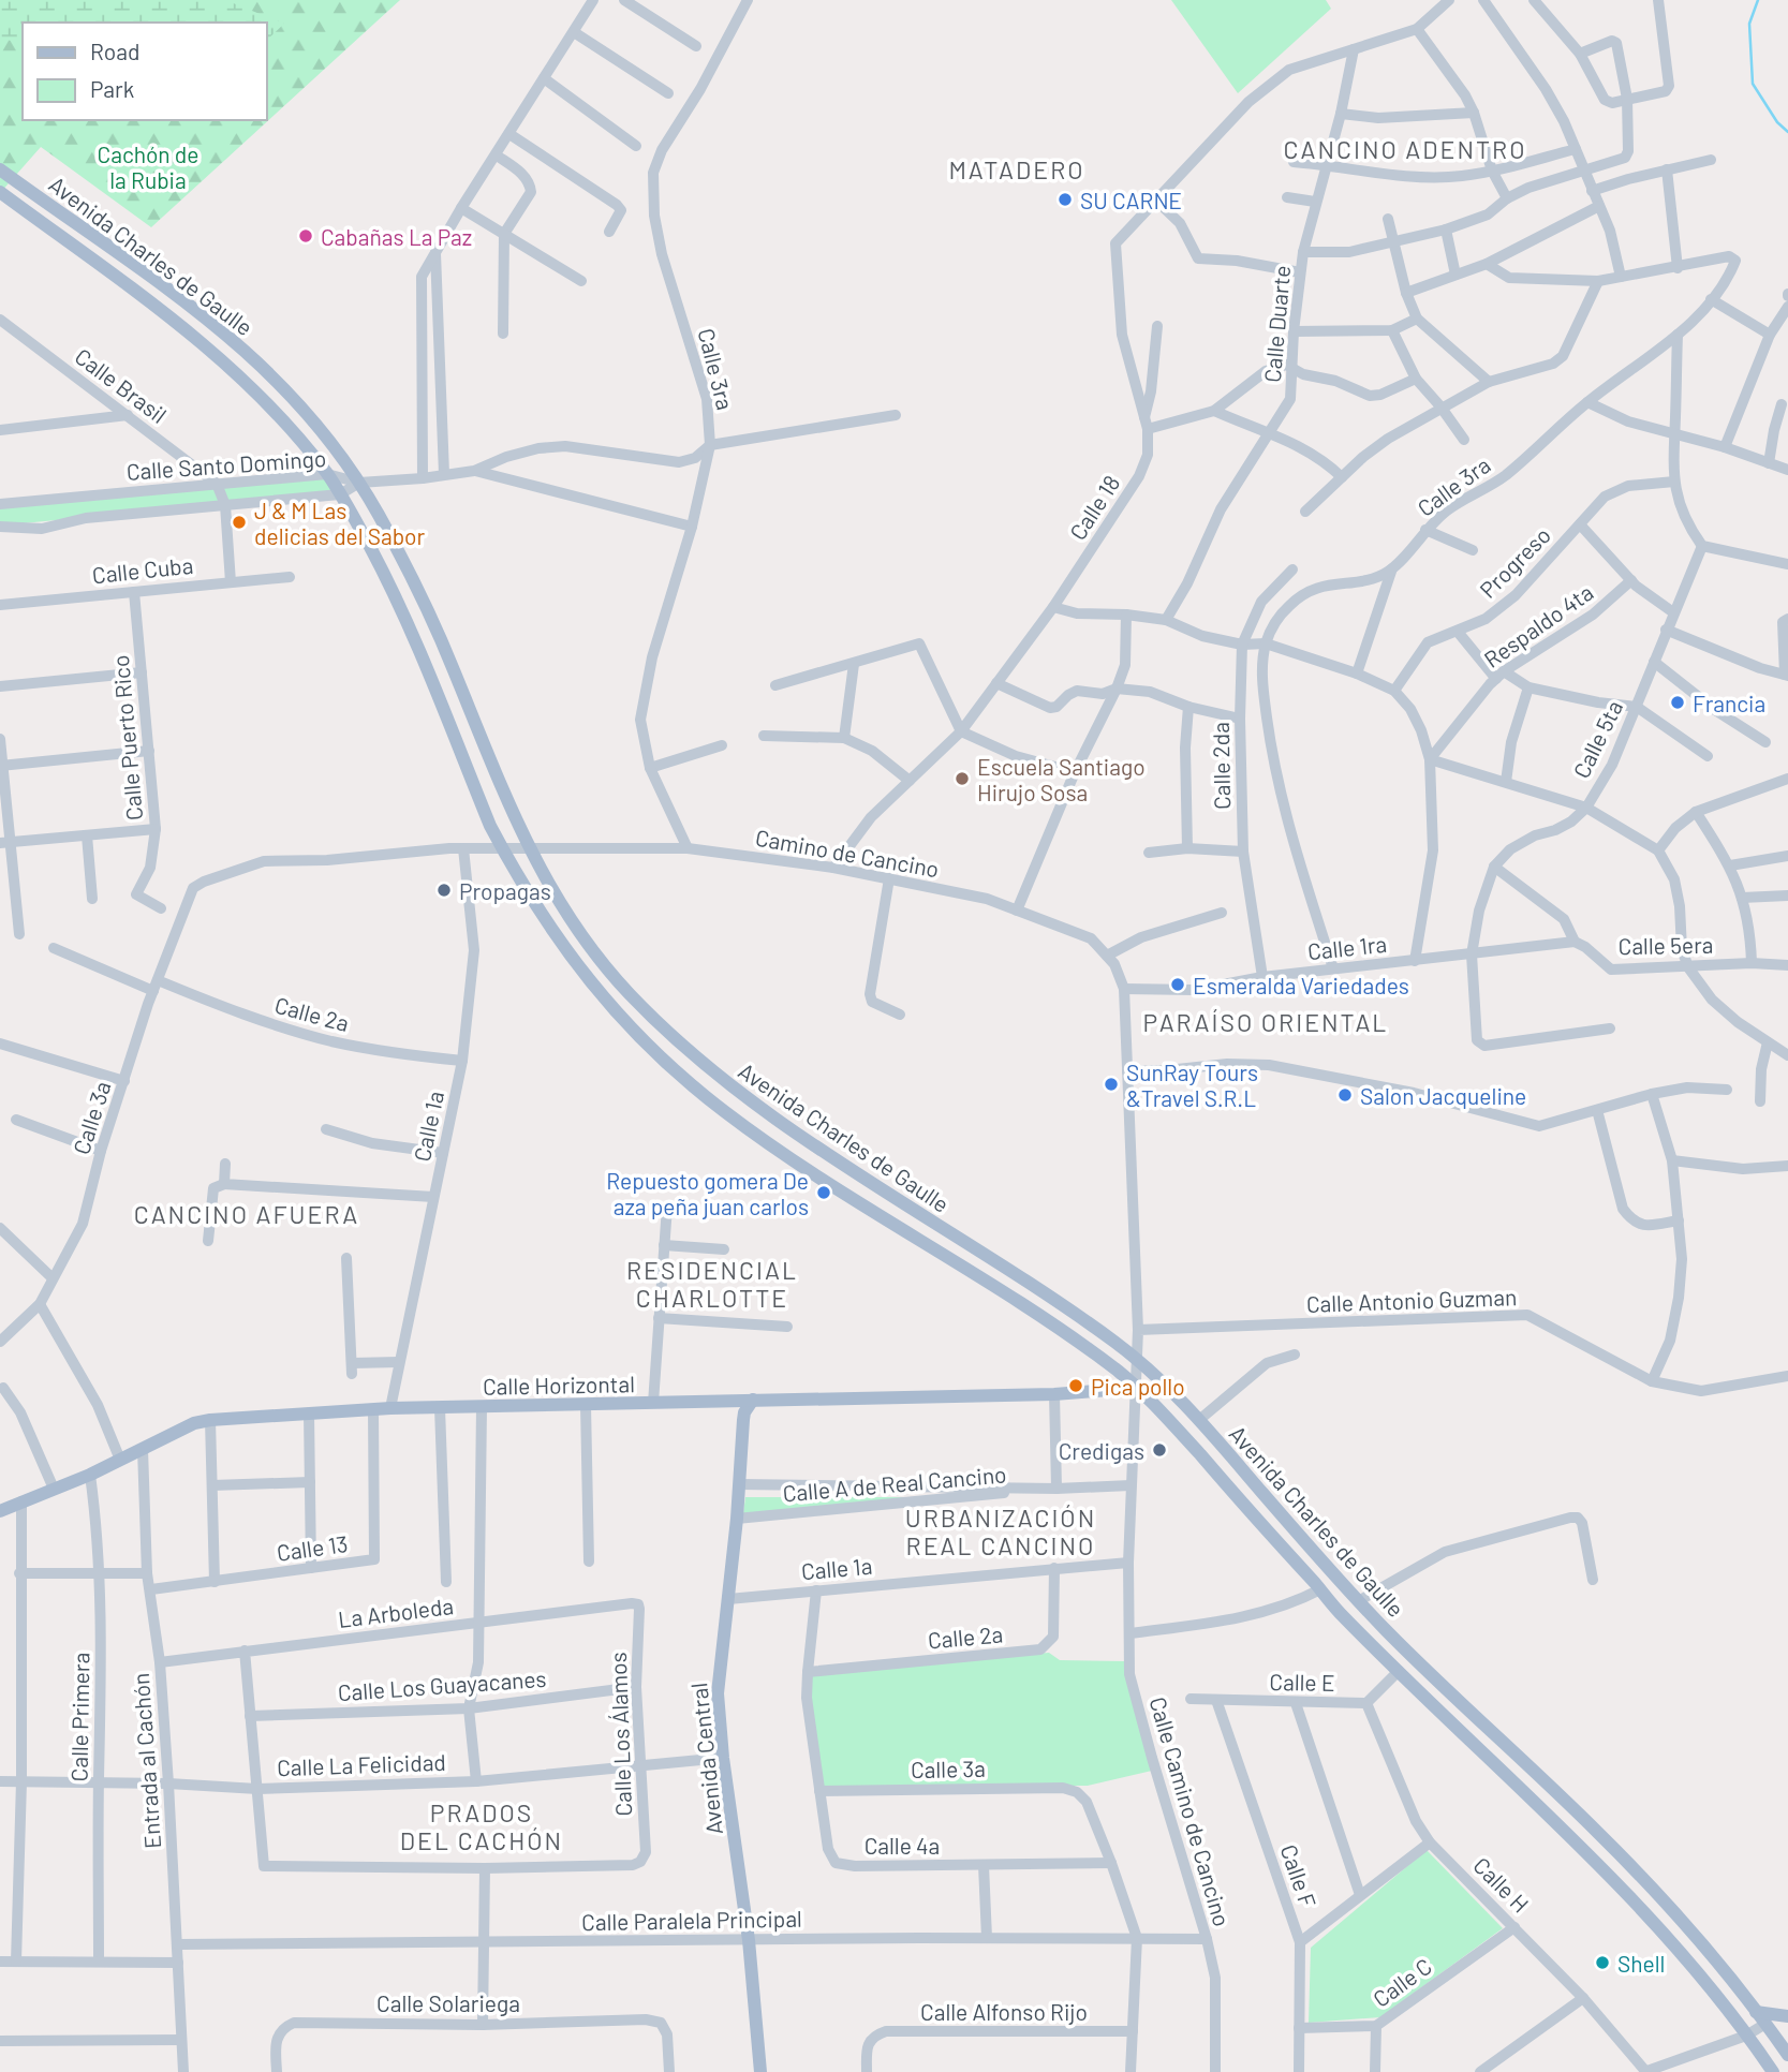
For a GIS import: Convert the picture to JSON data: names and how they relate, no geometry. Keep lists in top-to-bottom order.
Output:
{
  "streets": {
    "main road": ["Avenida Charles de Gaulle", "Calle Horizontal", "Avenida Central"],
    "street": [
      "Calle Duarte",
      "Calle 3ra",
      "Calle Brasil",
      "Calle Santo Domingo",
      "Calle 18",
      "Progreso",
      "Calle Cuba",
      "Respaldo 4ta",
      "Calle Puerto Rico",
      "Calle 5ta",
      "Calle 2da",
      "Camino de Cancino",
      "Calle 5era",
      "Calle 1ra",
      "Calle 2a",
      "Calle 3a",
      "Calle 1a",
      "Calle Antonio Guzman",
      "Calle A de Real Cancino",
      "Calle 13",
      "La Arboleda",
      "Calle E",
      "Calle Los Guayacanes",
      "Calle Primera",
      "Calle Los Álamos",
      "Entrada al Cachón",
      "Calle La Felicidad",
      "Calle Camino de Cancino",
      "Calle 4a",
      "Calle F",
      "Calle H",
      "Calle Paralela Principal",
      "Calle C",
      "Calle Solariega",
      "Calle Alfonso Rijo"
    ]
  },
  "crossings": [
    ["Avenida Charles de Gaulle", "Calle Santo Domingo"],
    ["Avenida Charles de Gaulle", "Camino de Cancino"],
    ["Avenida Charles de Gaulle", "Calle Horizontal"],
    ["Avenida Charles de Gaulle", "Calle E"],
    ["Avenida Charles de Gaulle", "Calle Camino de Cancino"],
    ["Calle Duarte", "Calle 18"],
    ["Calle 3ra", "Camino de Cancino"],
    ["Calle Brasil", "Calle Santo Domingo"],
    ["Calle 18", "Camino de Cancino"],
    ["Calle Cuba", "Calle Puerto Rico"],
    ["Calle 5ta", "Calle 5era"],
    ["Calle 2da", "Calle 1ra"],
    ["Camino de Cancino", "Calle 1ra"],
    ["Camino de Cancino", "Calle 3a"],
    ["Camino de Cancino", "Calle 1a"],
    ["Camino de Cancino", "Calle Antonio Guzman"],
    ["Calle 5era", "Calle 1ra"],
    ["Calle 2a", "Calle 3a"],
    ["Calle 2a", "Calle 1a"],
    ["Calle 2a", "Calle 4a"],
    ["Calle 3a", "Calle 4a"],
    ["Calle 1a", "Calle Horizontal"],
    ["Calle 1a", "Avenida Central"],
    ["Calle 1a", "Calle Camino de Cancino"],
    ["Calle 1a", "Calle 4a"],
    ["Calle Horizontal", "Calle 13"],
    ["Calle Horizontal", "Calle Primera"],
    ["Calle Horizontal", "Avenida Central"],
    ["Calle Horizontal", "Entrada al Cachón"],
    ["Calle Horizontal", "Calle Camino de Cancino"],
    ["Calle A de Real Cancino", "Avenida Central"],
    ["Calle 13", "Entrada al Cachón"],
    ["La Arboleda", "Calle Los Álamos"],
    ["La Arboleda", "Entrada al Cachón"],
    ["Calle E", "Calle F"],
    ["Calle E", "Calle H"],
    ["Calle Los Guayacanes", "Calle Los Álamos"],
    ["Calle Primera", "Calle La Felicidad"],
    ["Calle Los Álamos", "Calle La Felicidad"],
    ["Avenida Central", "Calle La Felicidad"],
    ["Avenida Central", "Calle Paralela Principal"],
    ["Entrada al Cachón", "Calle La Felicidad"],
    ["Entrada al Cachón", "Calle Paralela Principal"],
    ["Calle Camino de Cancino", "Calle Paralela Principal"],
    ["Calle F", "Calle C"],
    ["Calle H", "Calle C"]
  ],
  "districts": [
    "CANCINO ADENTRO",
    "MATADERO",
    "PARAÍSO ORIENTAL",
    "CANCINO AFUERA",
    "RESIDENCIAL CHARLOTTE",
    "URBANIZACIÓN REAL CANCINO",
    "PRADOS DEL CACHÓN"
  ],
  "parks": ["Cachón de la Rubia"],
  "places": [
    "SU CARNE",
    "Cabañas La Paz",
    "J & M Las delicias del Sabor",
    "Francia",
    "Escuela Santiago Hirujo Sosa",
    "Propagas",
    "Esmeralda Variedades",
    "SunRay Tours &Travel S.R.L",
    "Salon Jacqueline",
    "Repuesto gomera De aza peña juan carlos",
    "Pica pollo",
    "Credigas",
    "Shell"
  ],
  "legend": ["Road", "Park"]
}
